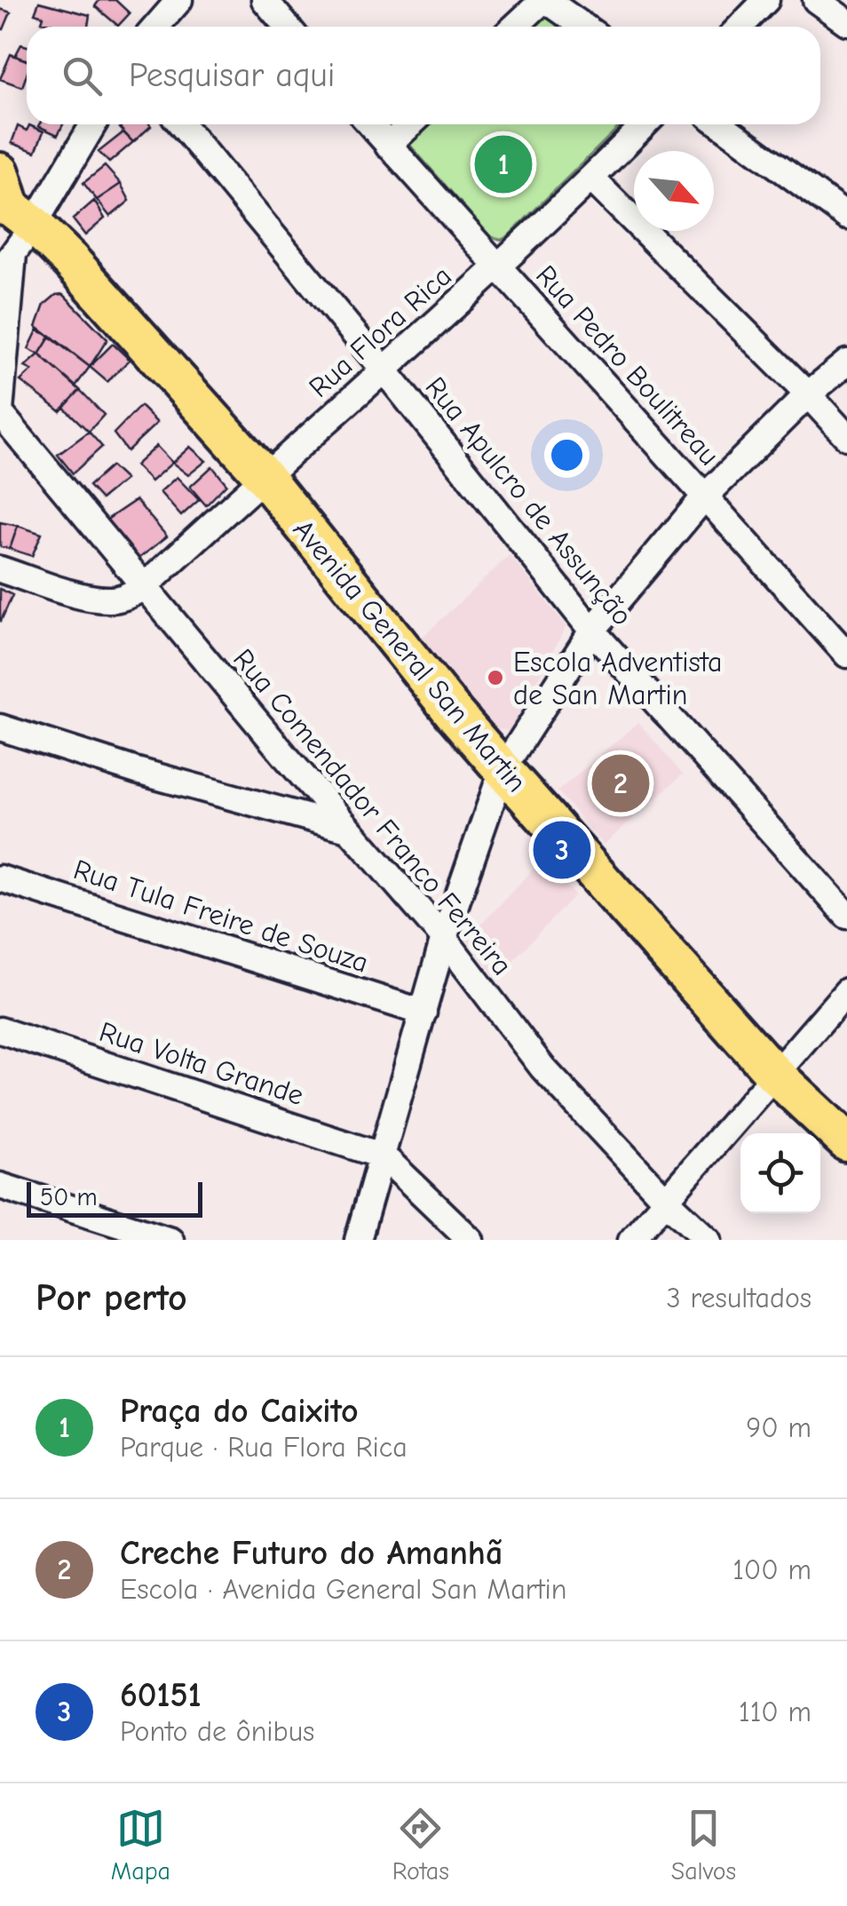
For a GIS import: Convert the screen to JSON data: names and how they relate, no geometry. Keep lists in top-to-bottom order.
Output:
{
  "streets": {
    "main road": ["Avenida General San Martin"],
    "street": [
      "Rua Flora Rica",
      "Rua Pedro Boulitreau",
      "Rua Apulcro de Assunção",
      "Rua Comendador Franco Ferreira",
      "Rua Tula Freire de Souza",
      "Rua Volta Grande"
    ]
  },
  "crossings": [
    ["Rua Flora Rica", "Rua Pedro Boulitreau"],
    ["Rua Flora Rica", "Rua Apulcro de Assunção"],
    ["Rua Flora Rica", "Avenida General San Martin"],
    ["Rua Flora Rica", "Rua Comendador Franco Ferreira"]
  ],
  "places": ["Escola Adventista de San Martin"],
  "scale_bar": "50 m",
  "north": "bottom right",
  "page": {
    "search": "Pesquisar aqui",
    "pins": ["1", "2", "3"],
    "scale": "50 m",
    "heading": ["Por perto", "3 resultados"],
    "list": [
      {
        "mark": "1",
        "name": "Praça do Caixito",
        "note": "Parque · Rua Flora Rica",
        "value": "90 m"
      },
      {
        "mark": "2",
        "name": "Creche Futuro do Amanhã",
        "note": "Escola · Avenida General San Martin",
        "value": "100 m"
      },
      {
        "mark": "3",
        "name": "60151",
        "note": "Ponto de ônibus",
        "value": "110 m"
      }
    ],
    "nav": ["Mapa", "Rotas", "Salvos"]
  }
}
